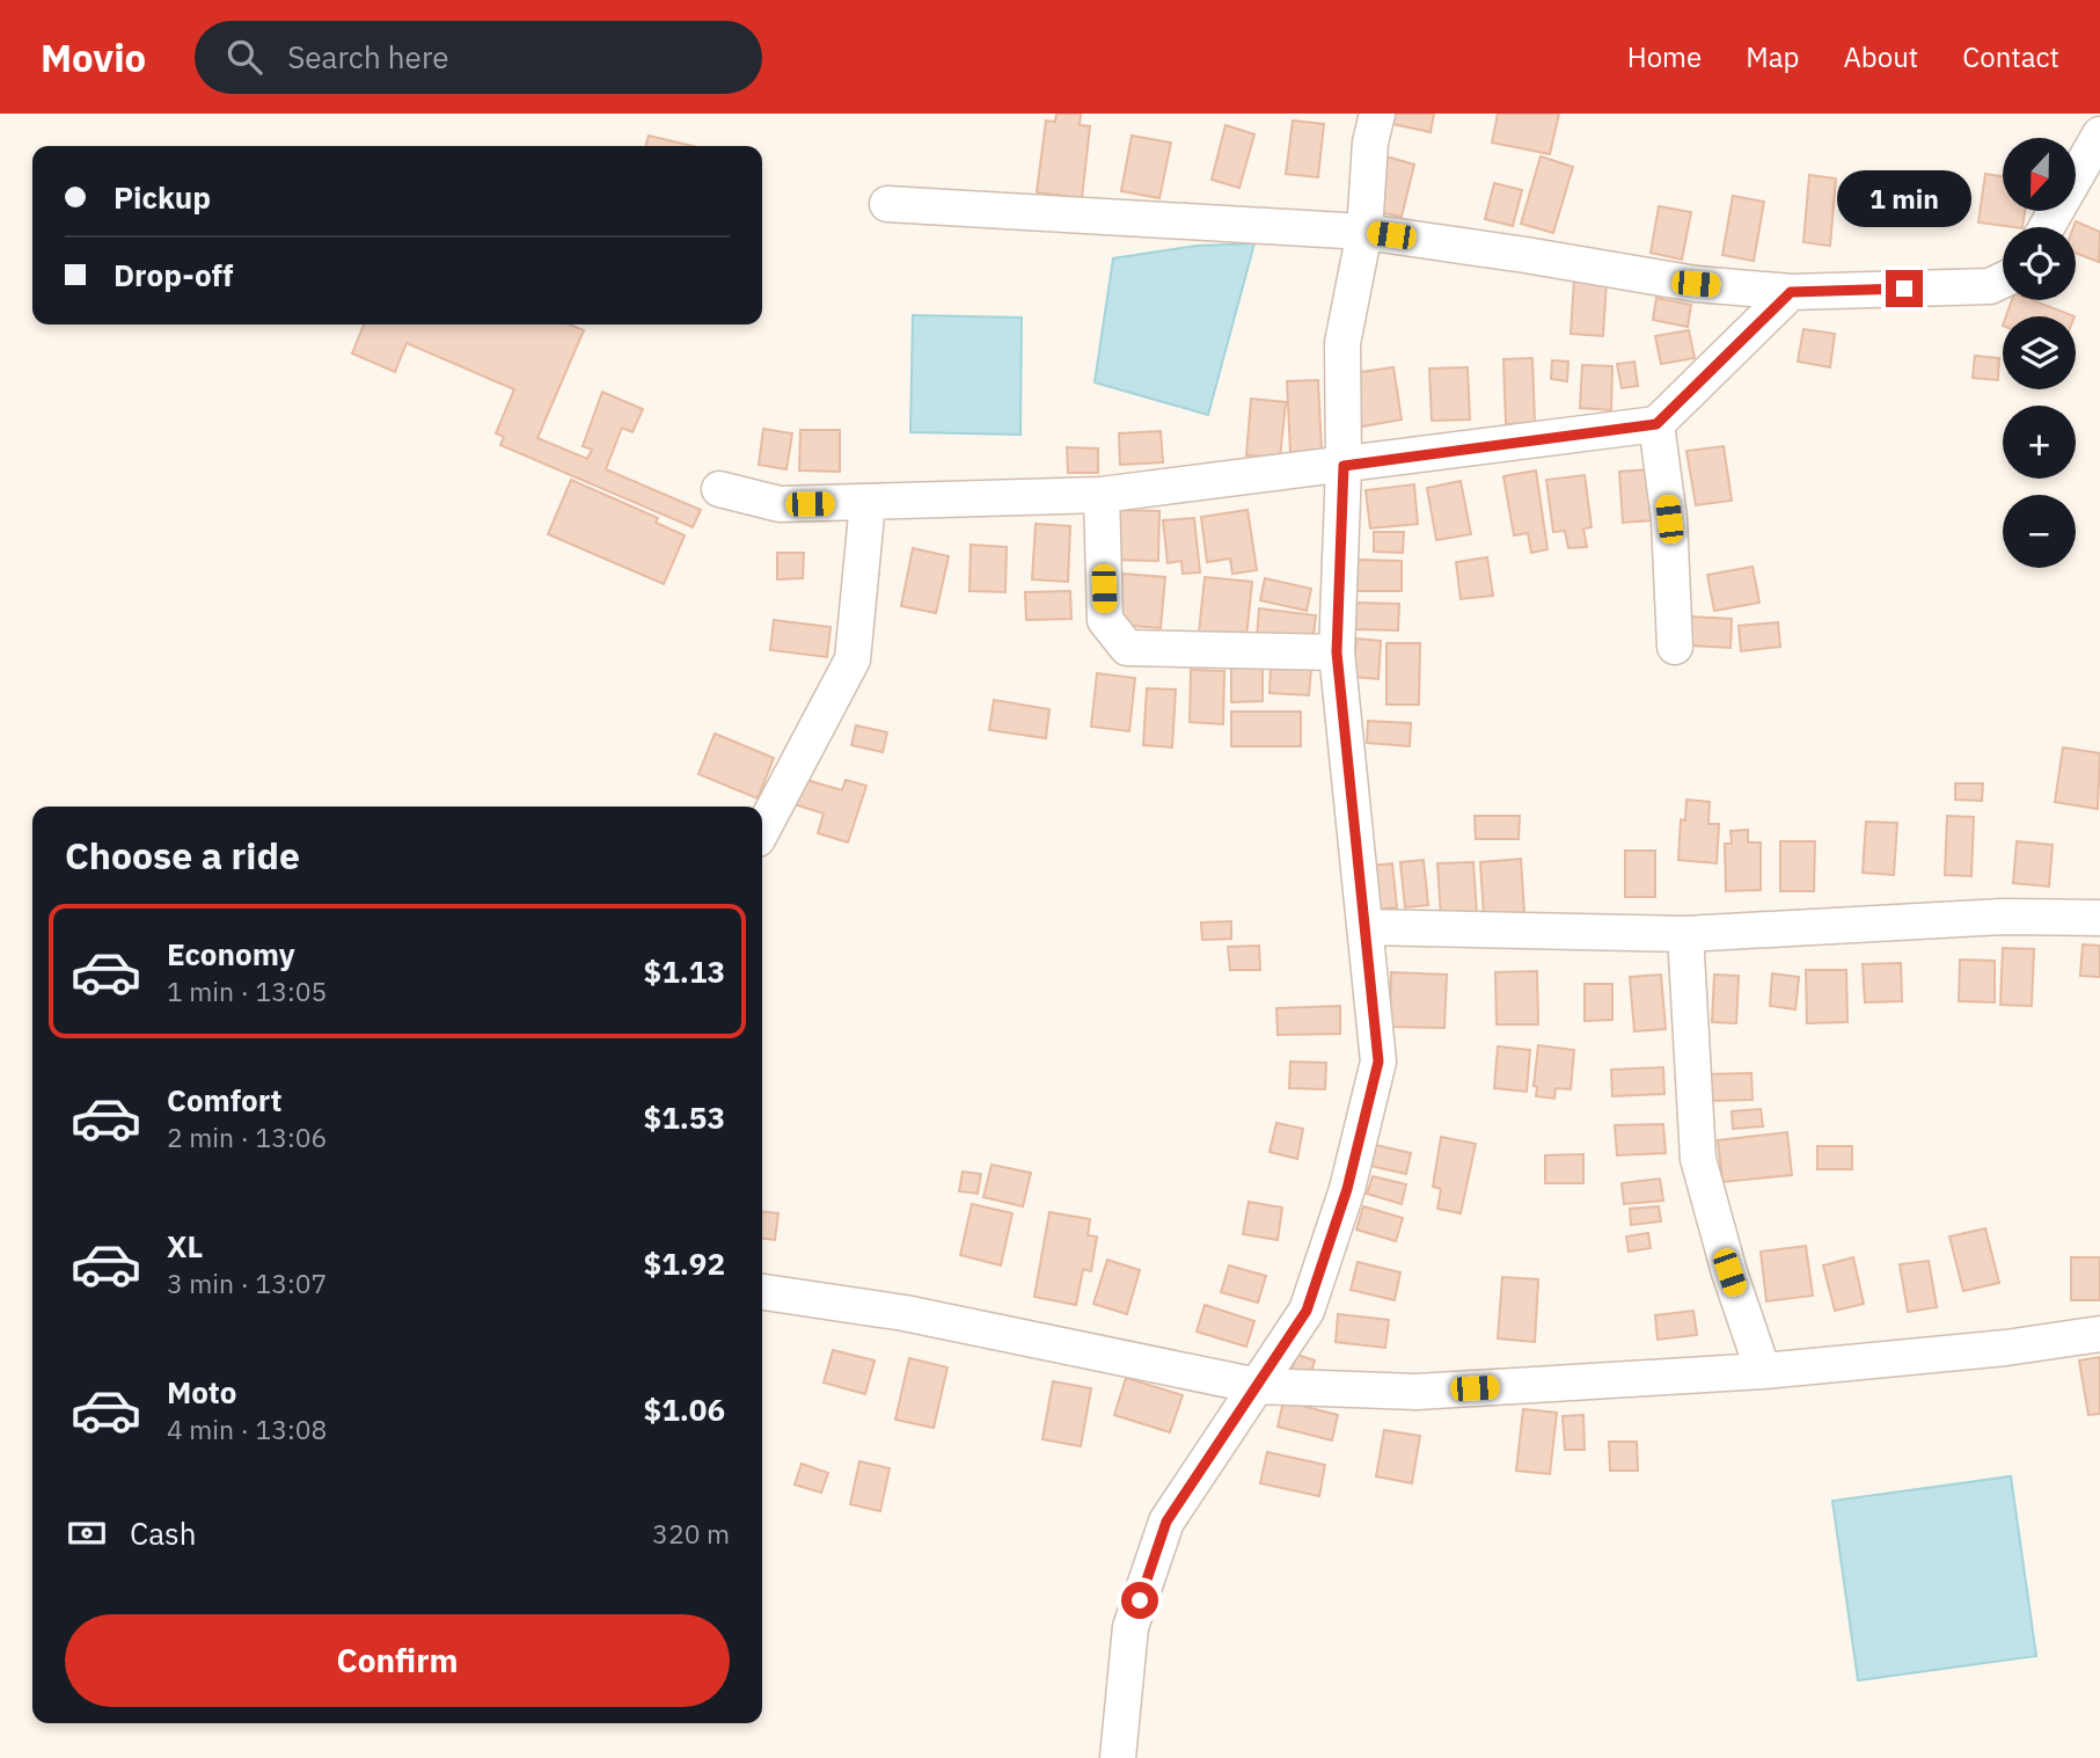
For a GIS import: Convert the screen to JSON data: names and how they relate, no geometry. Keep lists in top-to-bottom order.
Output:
{
  "north": "bottom",
  "page": {
    "header": "Movio",
    "search": "Search here",
    "nav": [
      "Home",
      "Map",
      "About",
      "Contact"
    ],
    "map_buttons": ["+", "−"],
    "banner": ["Pickup", "Drop-off"],
    "bubble": "1 min",
    "heading": "Choose a ride",
    "list": [
      {
        "name": "Economy",
        "note": "1 min · 13:05",
        "value": "$1.13"
      },
      {
        "name": "Comfort",
        "note": "2 min · 13:06",
        "value": "$1.53"
      },
      {
        "name": "XL",
        "note": "3 min · 13:07",
        "value": "$1.92"
      },
      {
        "name": "Moto",
        "note": "4 min · 13:08",
        "value": "$1.06"
      }
    ],
    "pay": ["Cash", "320 m"],
    "buttons": "Confirm"
  }
}
